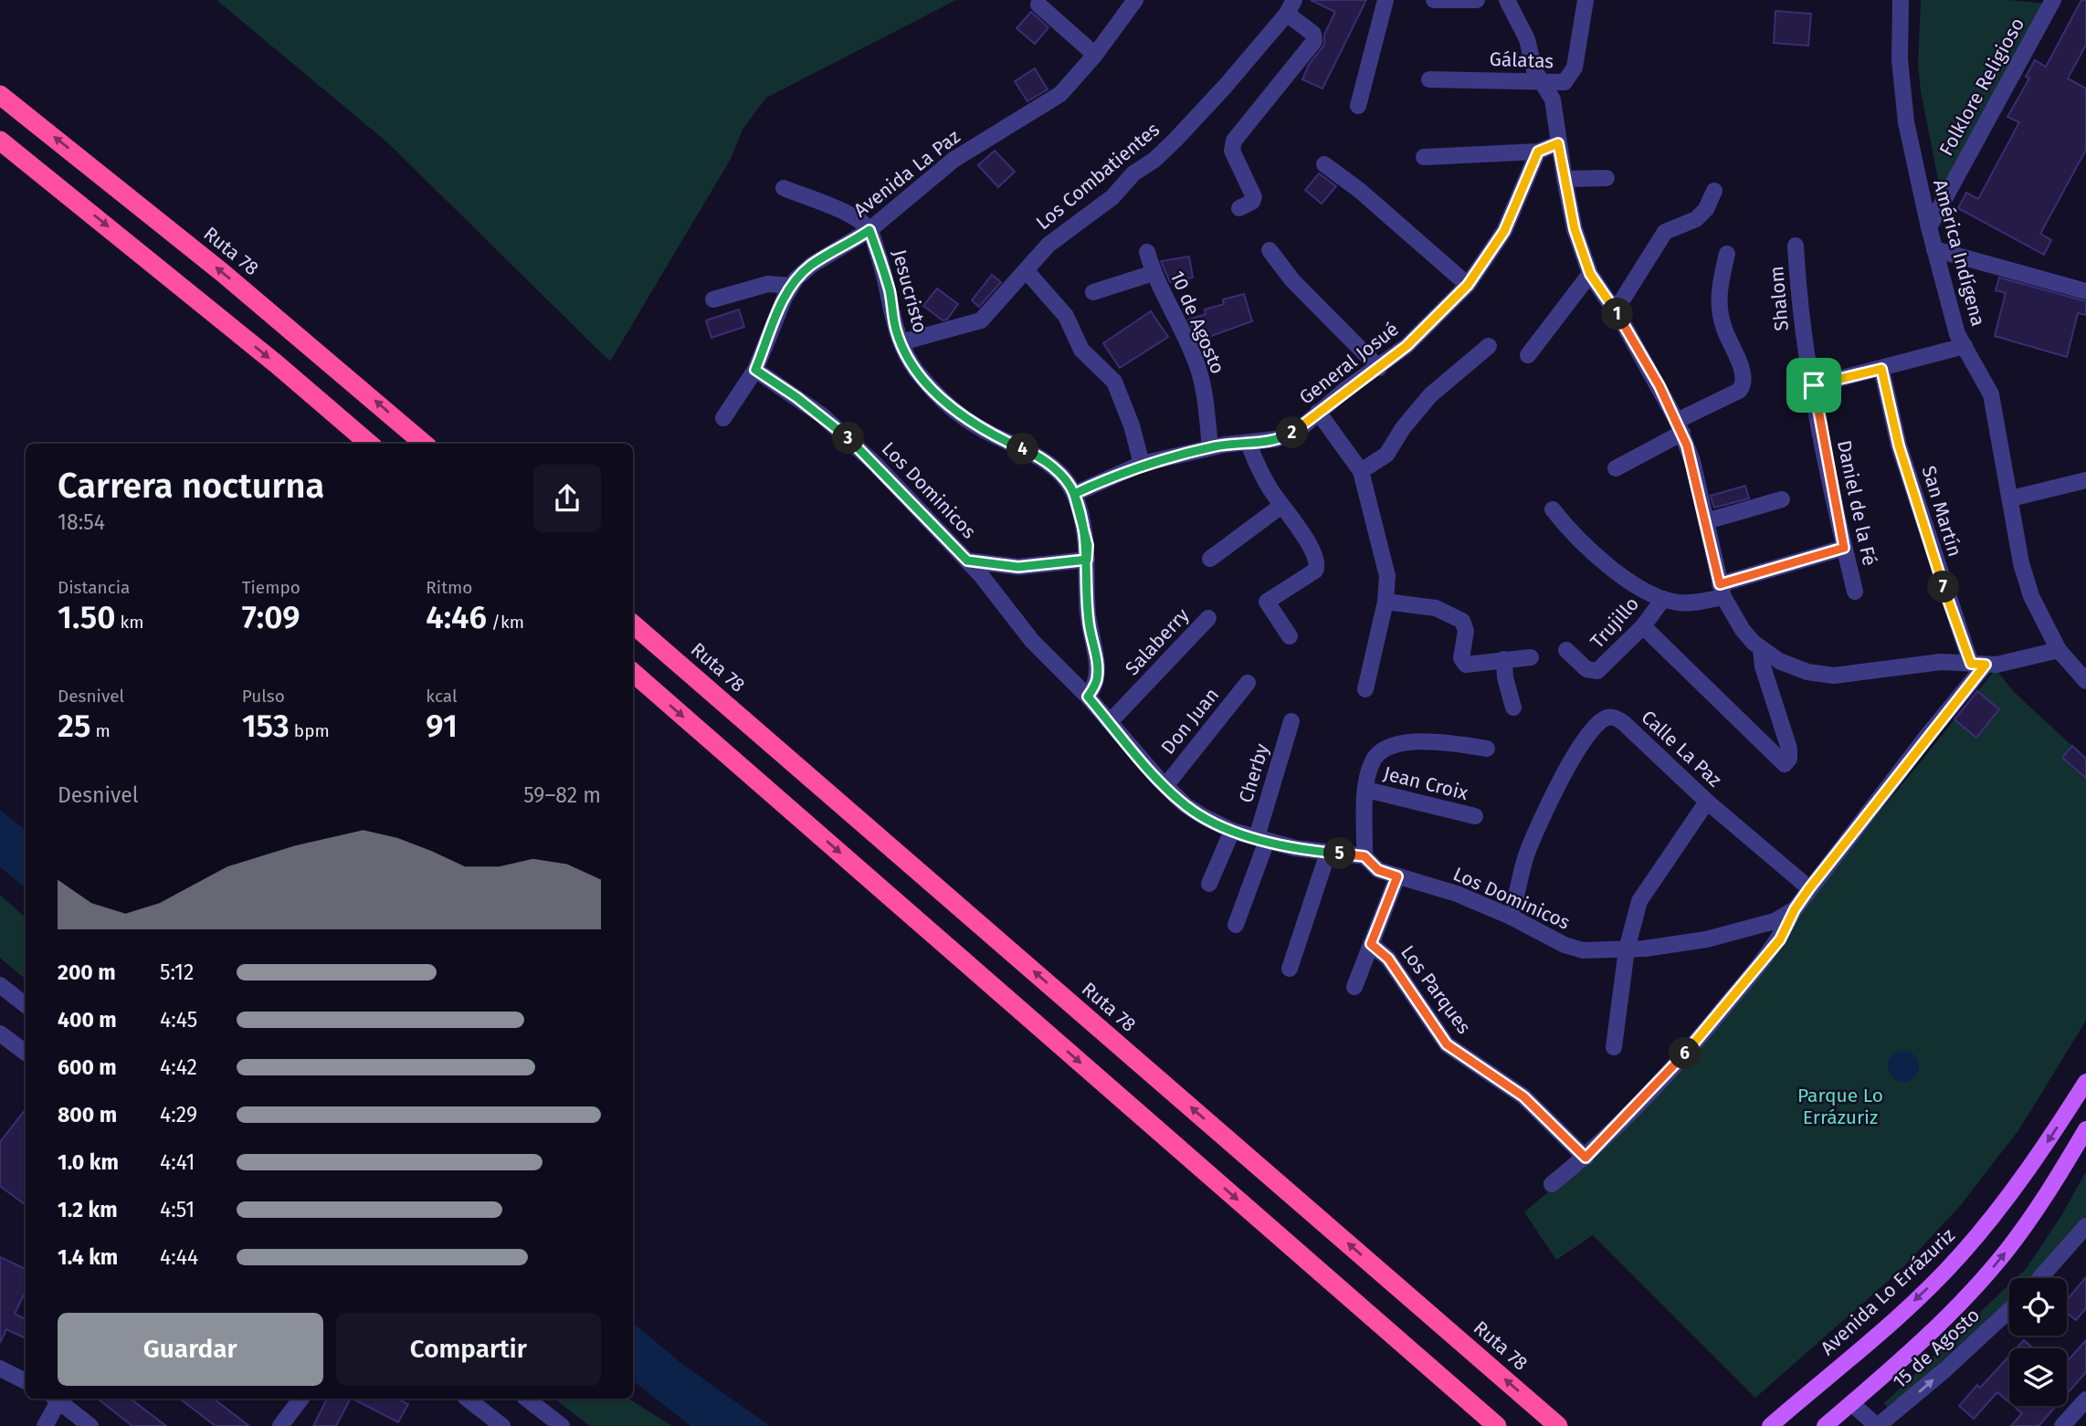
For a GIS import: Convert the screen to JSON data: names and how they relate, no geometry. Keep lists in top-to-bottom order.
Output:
{
  "streets": {
    "highway": ["Ruta 78"],
    "main road": ["Avenida Lo Errázuriz"],
    "street": [
      "Gálatas",
      "Folklore Religioso",
      "Avenida La Paz",
      "Los Combatientes",
      "América Indígena",
      "Jesucristo",
      "Shalom",
      "10 de Agosto",
      "General Josué",
      "Los Dominicos",
      "Daniel de la Fé",
      "San Martín",
      "Trujillo",
      "Salaberry",
      "Don Juan",
      "Calle La Paz",
      "Cherby",
      "Jean Croix",
      "Los Parques",
      "15 de Agosto"
    ]
  },
  "crossings": [
    ["Folklore Religioso", "América Indígena"],
    ["Avenida La Paz", "Jesucristo"],
    ["Avenida La Paz", "Los Dominicos"],
    ["Los Combatientes", "Jesucristo"],
    ["Jesucristo", "General Josué"],
    ["Jesucristo", "Los Dominicos"],
    ["Shalom", "Daniel de la Fé"],
    ["10 de Agosto", "General Josué"],
    ["Los Dominicos", "San Martín"],
    ["Los Dominicos", "Salaberry"],
    ["Los Dominicos", "Don Juan"],
    ["Los Dominicos", "Calle La Paz"],
    ["Los Dominicos", "Cherby"],
    ["Los Dominicos", "Los Parques"]
  ],
  "one_way": ["15 de Agosto"],
  "parks": ["Parque Lo Errázuriz"],
  "page": {
    "pins": [
      "1",
      "2",
      "3",
      "4",
      "7",
      "5",
      "6"
    ],
    "heading": ["Carrera nocturna", "18:54"],
    "stats": [
      ["Distancia", "1.50 km"],
      ["Tiempo", "7:09"],
      ["Ritmo", "4:46 /km"],
      ["Desnivel", "25 m"],
      ["Pulso", "153 bpm"],
      ["kcal", "91"]
    ],
    "chart": ["Desnivel", "59–82 m"],
    "list": [
      {
        "name": "200 m",
        "note": "5:12"
      },
      {
        "name": "400 m",
        "note": "4:45"
      },
      {
        "name": "600 m",
        "note": "4:42"
      },
      {
        "name": "800 m",
        "note": "4:29"
      },
      {
        "name": "1.0 km",
        "note": "4:41"
      },
      {
        "name": "1.2 km",
        "note": "4:51"
      },
      {
        "name": "1.4 km",
        "note": "4:44"
      }
    ],
    "buttons": ["Guardar", "Compartir"]
  }
}
